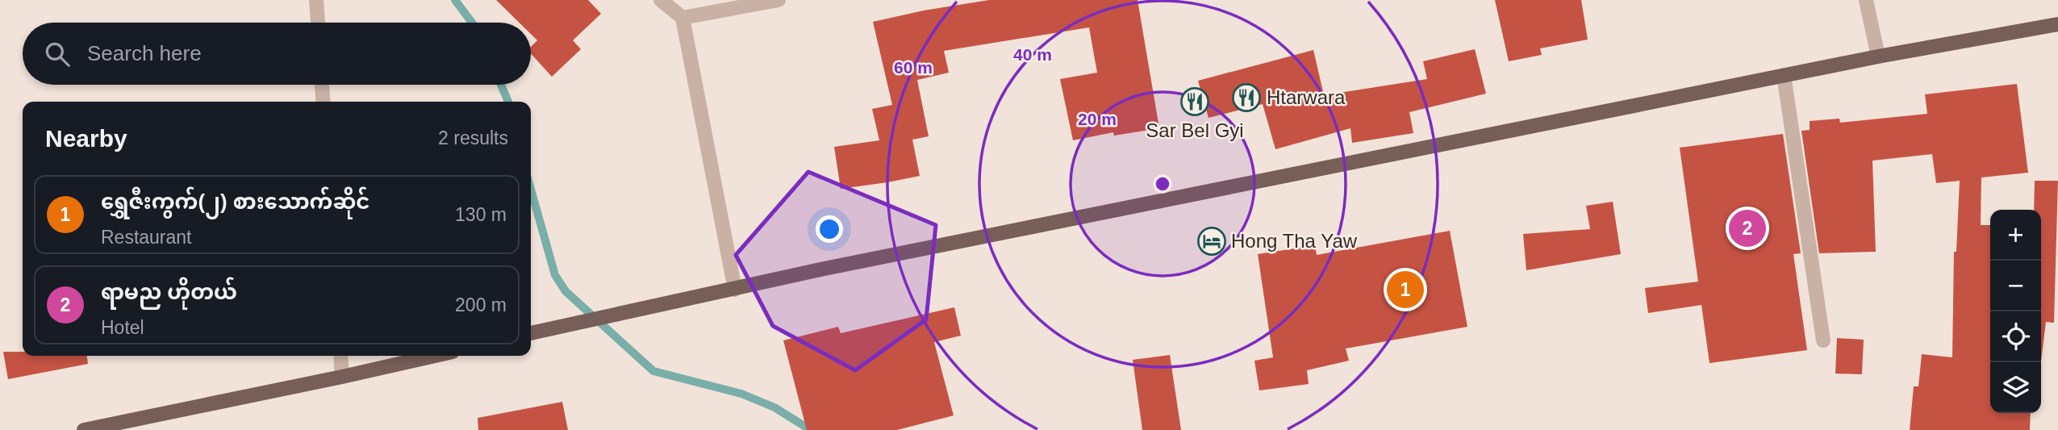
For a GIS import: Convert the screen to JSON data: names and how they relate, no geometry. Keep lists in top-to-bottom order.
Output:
{
  "places": {
    "restaurant": ["Htarwara", "Sar Bel Gyi"],
    "hotel": ["Hong Tha Yaw"]
  },
  "page": {
    "search": "Search here",
    "heading": ["Nearby", "2 results"],
    "list": [
      {
        "mark": "1",
        "name": "ရွှေဇီးကွက်(၂) စားသောက်ဆိုင်",
        "note": "Restaurant",
        "value": "130 m"
      },
      {
        "mark": "2",
        "name": "ရာမည ဟိုတယ်",
        "note": "Hotel",
        "value": "200 m"
      }
    ],
    "pins": ["2", "1"],
    "map_buttons": ["+", "−"]
  },
  "rings": ["40 m", "60 m", "20 m"]
}
